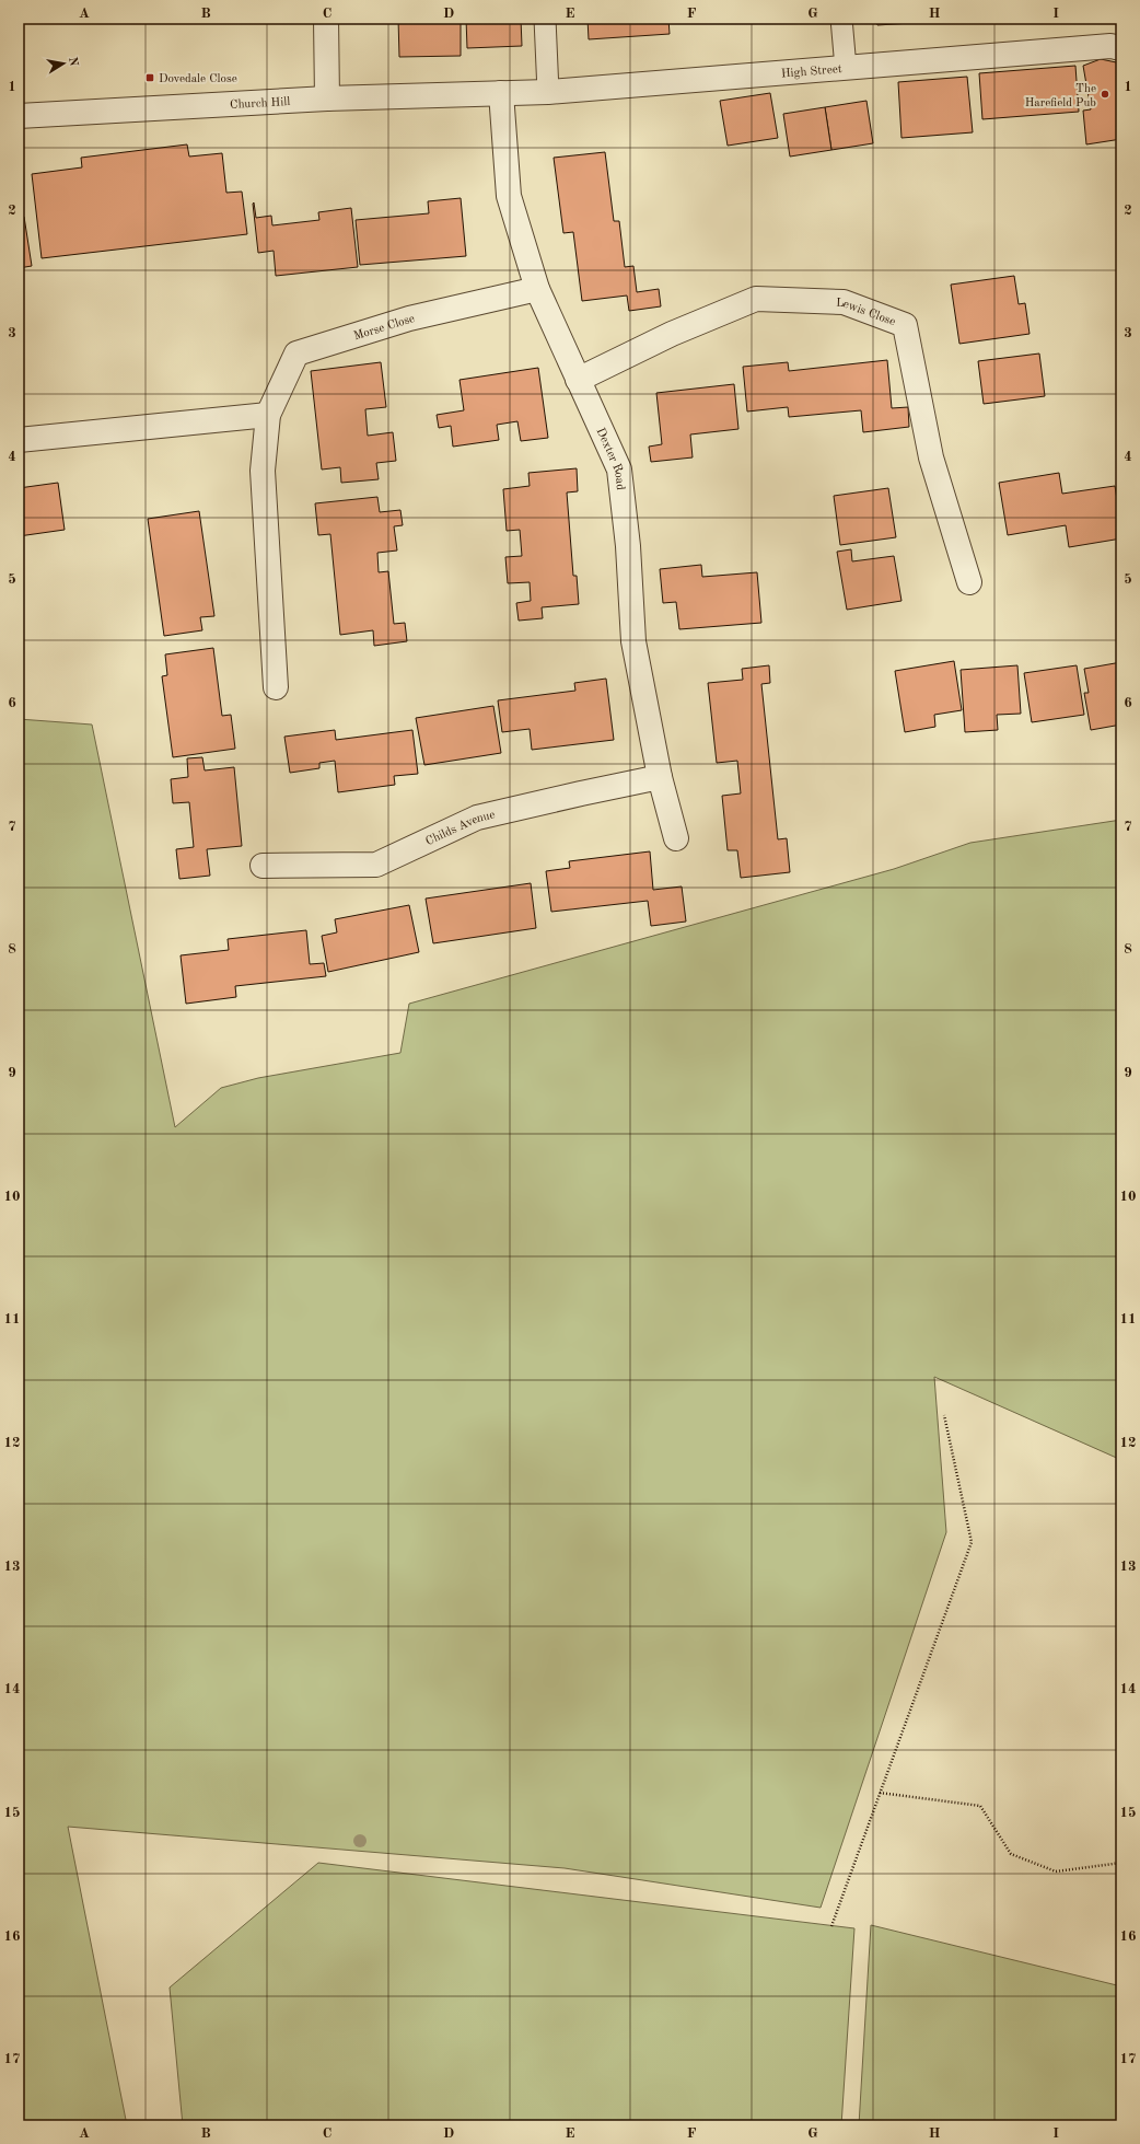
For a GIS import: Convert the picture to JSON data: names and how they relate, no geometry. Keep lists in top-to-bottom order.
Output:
{
  "streets": {
    "street": [
      "High Street",
      "Church Hill",
      "Lewis Close",
      "Morse Close",
      "Dexter Road",
      "Childs Avenue"
    ]
  },
  "crossings": [
    ["High Street", "Church Hill"],
    ["High Street", "Dexter Road"],
    ["Church Hill", "Dexter Road"],
    ["Lewis Close", "Dexter Road"],
    ["Morse Close", "Dexter Road"],
    ["Dexter Road", "Childs Avenue"]
  ],
  "places": {
    "transit": ["Dovedale Close"],
    "other": ["The Harefield Pub"]
  },
  "north": "right",
  "grid": {
    "columns": [
      "A",
      "B",
      "C",
      "D",
      "E",
      "F",
      "G",
      "H",
      "I"
    ],
    "rows": [
      "1",
      "2",
      "3",
      "4",
      "5",
      "6",
      "7",
      "8",
      "9",
      "10",
      "11",
      "12",
      "13",
      "14",
      "15",
      "16",
      "17"
    ]
  }
}
